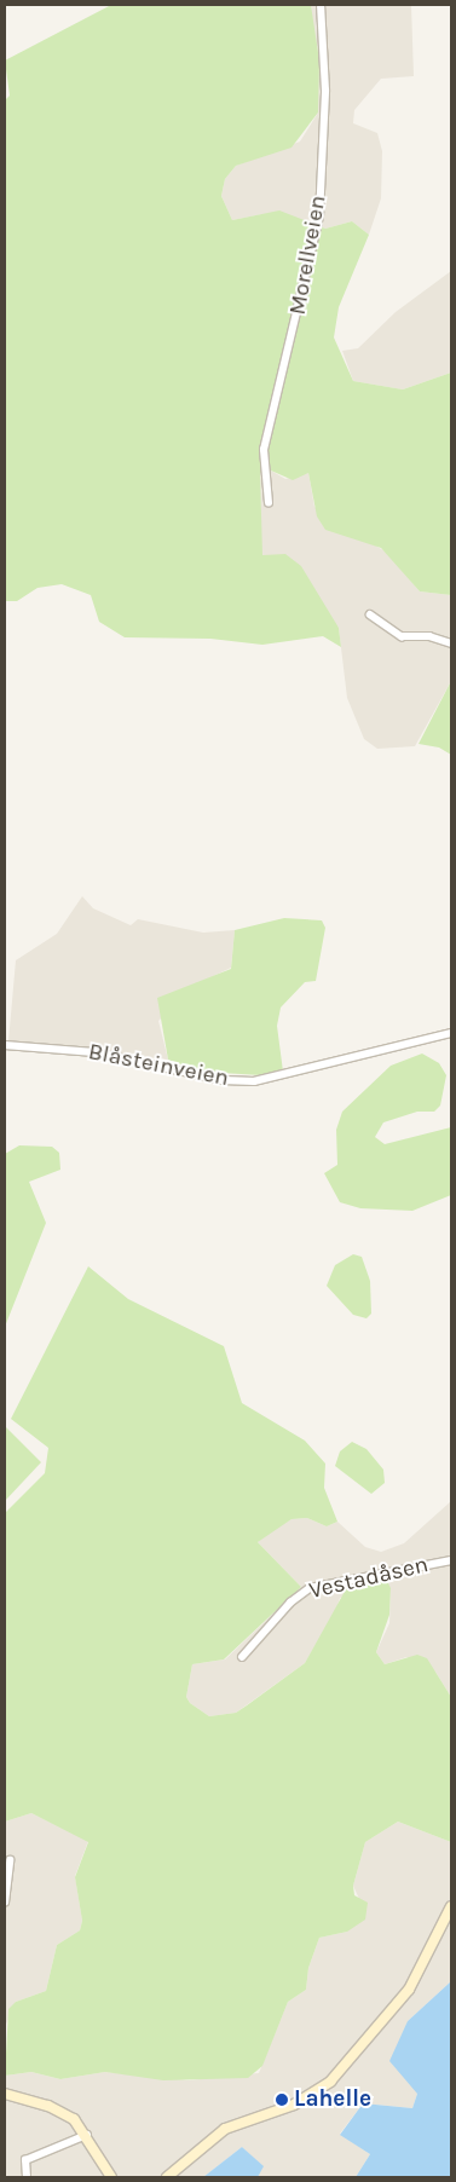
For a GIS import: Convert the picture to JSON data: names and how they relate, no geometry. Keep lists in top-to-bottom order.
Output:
{
  "streets": {
    "street": ["Morellveien", "Blåsteinveien", "Vestadåsen"]
  },
  "places": ["Lahelle"]
}
